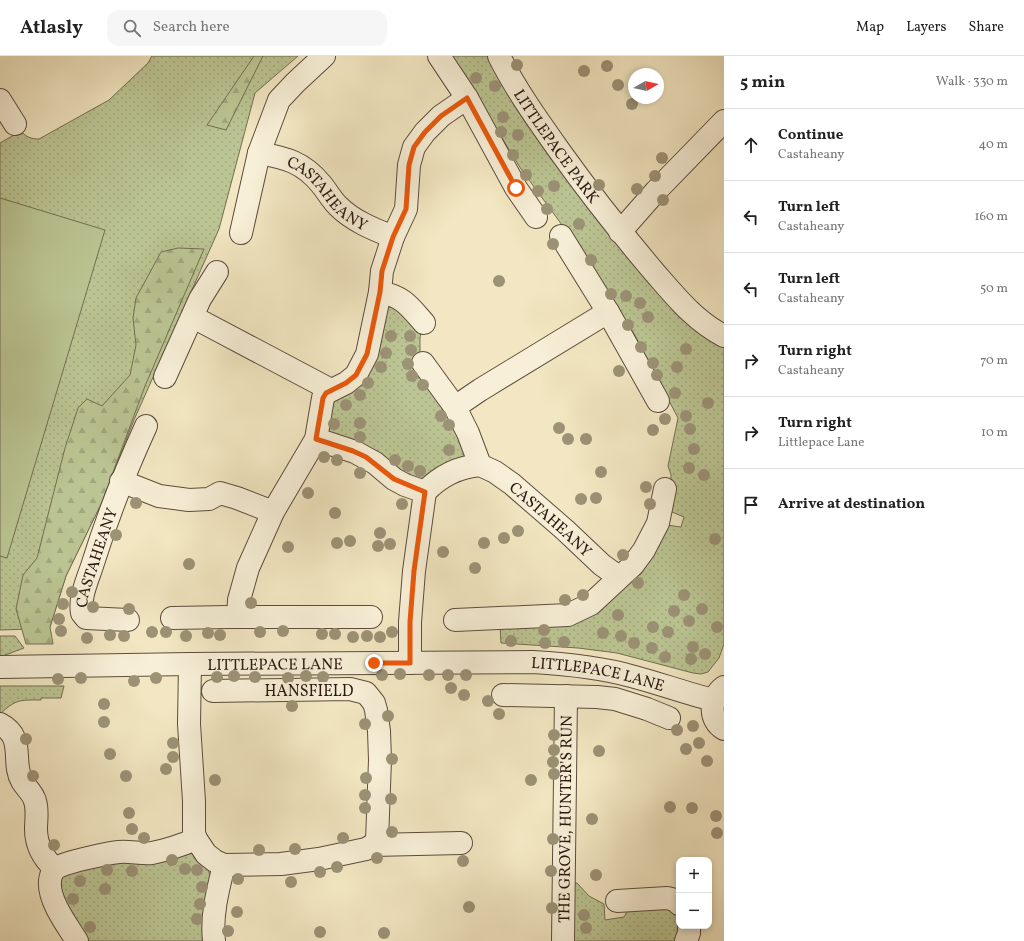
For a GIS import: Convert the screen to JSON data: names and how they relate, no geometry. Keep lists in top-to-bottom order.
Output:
{
  "streets": {
    "street": [
      "LITTLEPACE PARK",
      "CASTAHEANY",
      "LITTLEPACE LANE",
      "HANSFIELD",
      "THE GROVE, HUNTER'S RUN"
    ]
  },
  "north": "right",
  "page": {
    "header": "Atlasly",
    "search": "Search here",
    "nav": ["Map", "Layers", "Share"],
    "heading": ["5 min", "Walk · 330 m"],
    "list": [
      ["Continue", "Castaheany", "40 m"],
      ["Turn left", "Castaheany", "160 m"],
      ["Turn left", "Castaheany", "50 m"],
      ["Turn right", "Castaheany", "70 m"],
      ["Turn right", "Littlepace Lane", "10 m"],
      "Arrive at destination"
    ],
    "map_buttons": ["+", "−"]
  }
}
